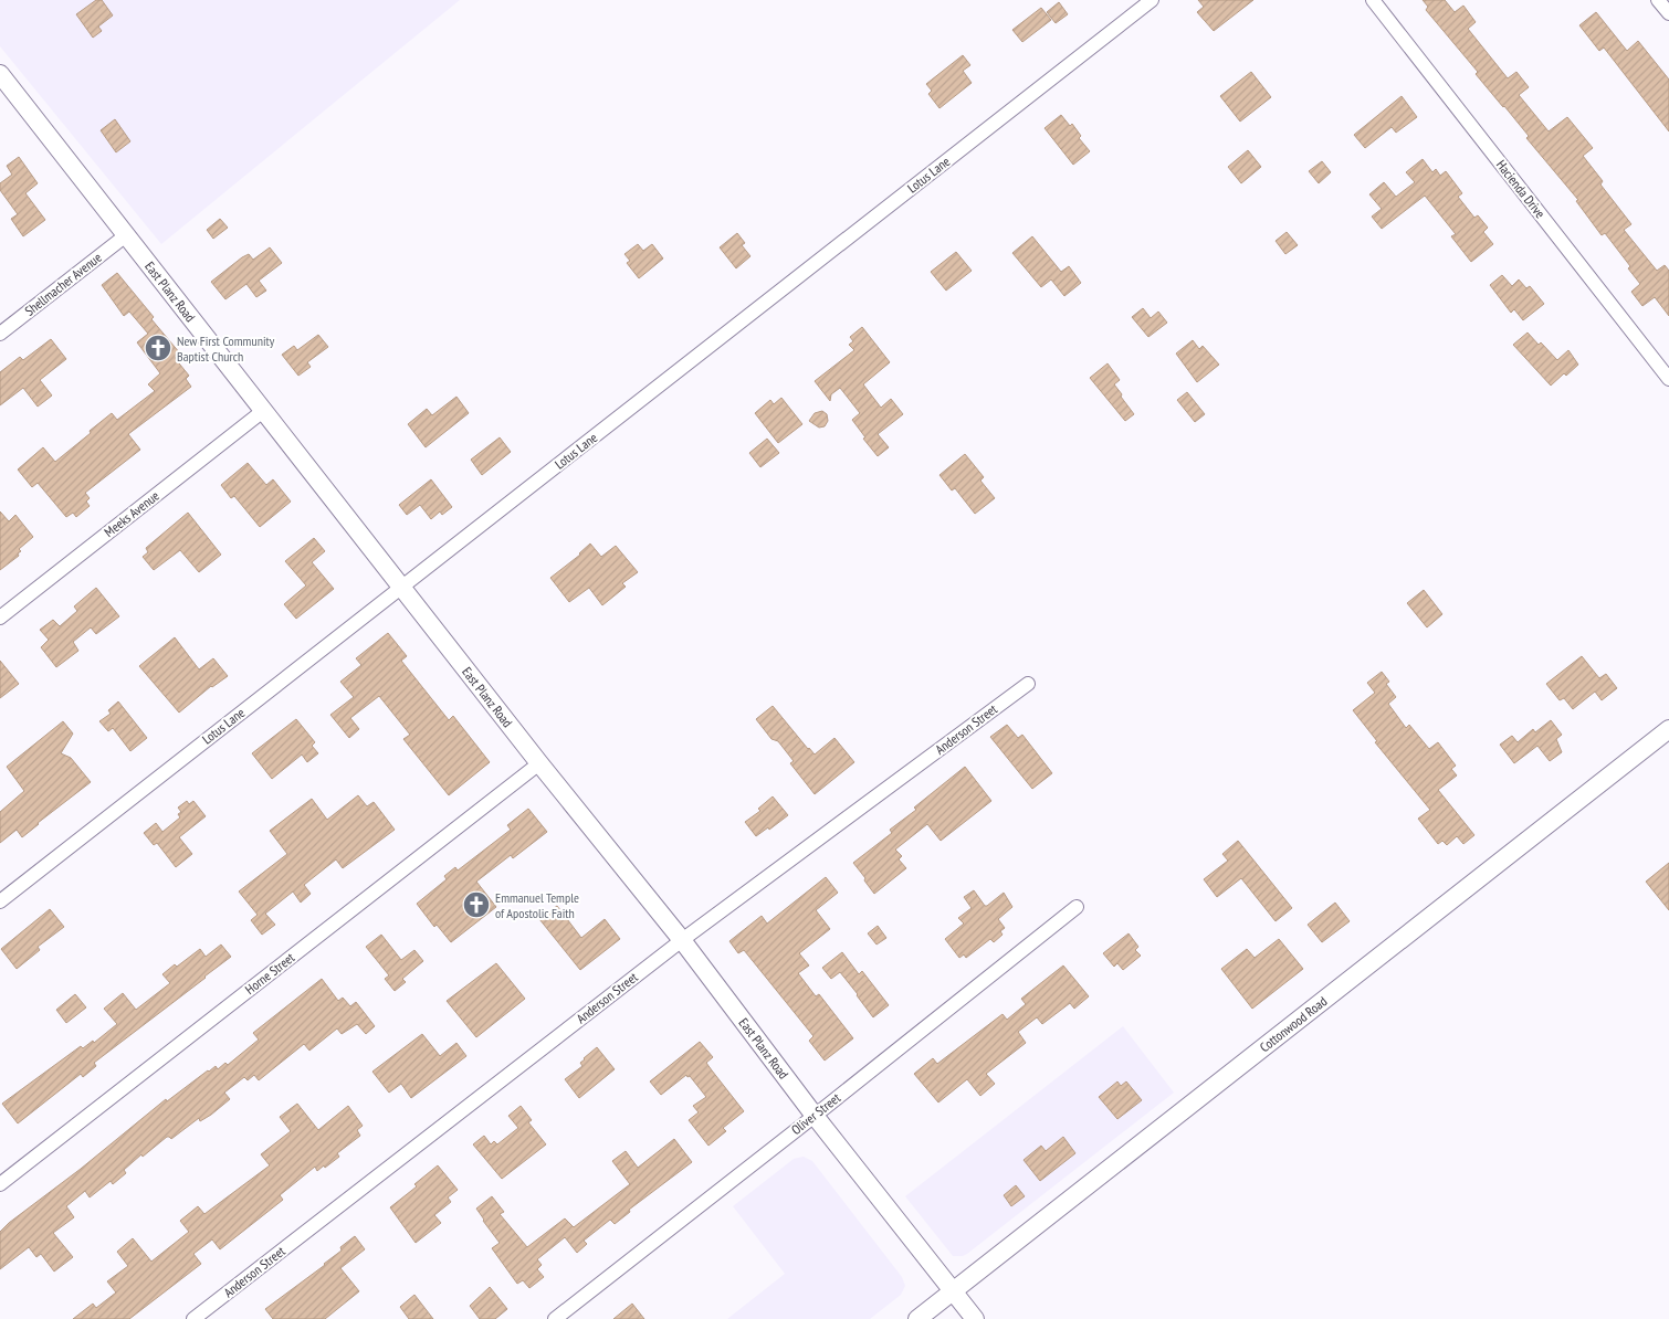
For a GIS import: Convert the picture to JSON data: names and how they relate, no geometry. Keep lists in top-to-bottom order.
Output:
{
  "streets": {
    "street": [
      "Lotus Lane",
      "Hacienda Drive",
      "Shellmacher Avenue",
      "East Planz Road",
      "Meeks Avenue",
      "Anderson Street",
      "Horne Street",
      "Cottonwood Road",
      "Oliver Street"
    ]
  },
  "crossings": [
    ["Lotus Lane", "East Planz Road"],
    ["Shellmacher Avenue", "East Planz Road"],
    ["East Planz Road", "Meeks Avenue"],
    ["East Planz Road", "Anderson Street"],
    ["East Planz Road", "Horne Street"],
    ["East Planz Road", "Cottonwood Road"],
    ["East Planz Road", "Oliver Street"]
  ],
  "places": {
    "church": ["New First Community Baptist Church", "Emmanuel Temple of Apostolic Faith"]
  }
}
